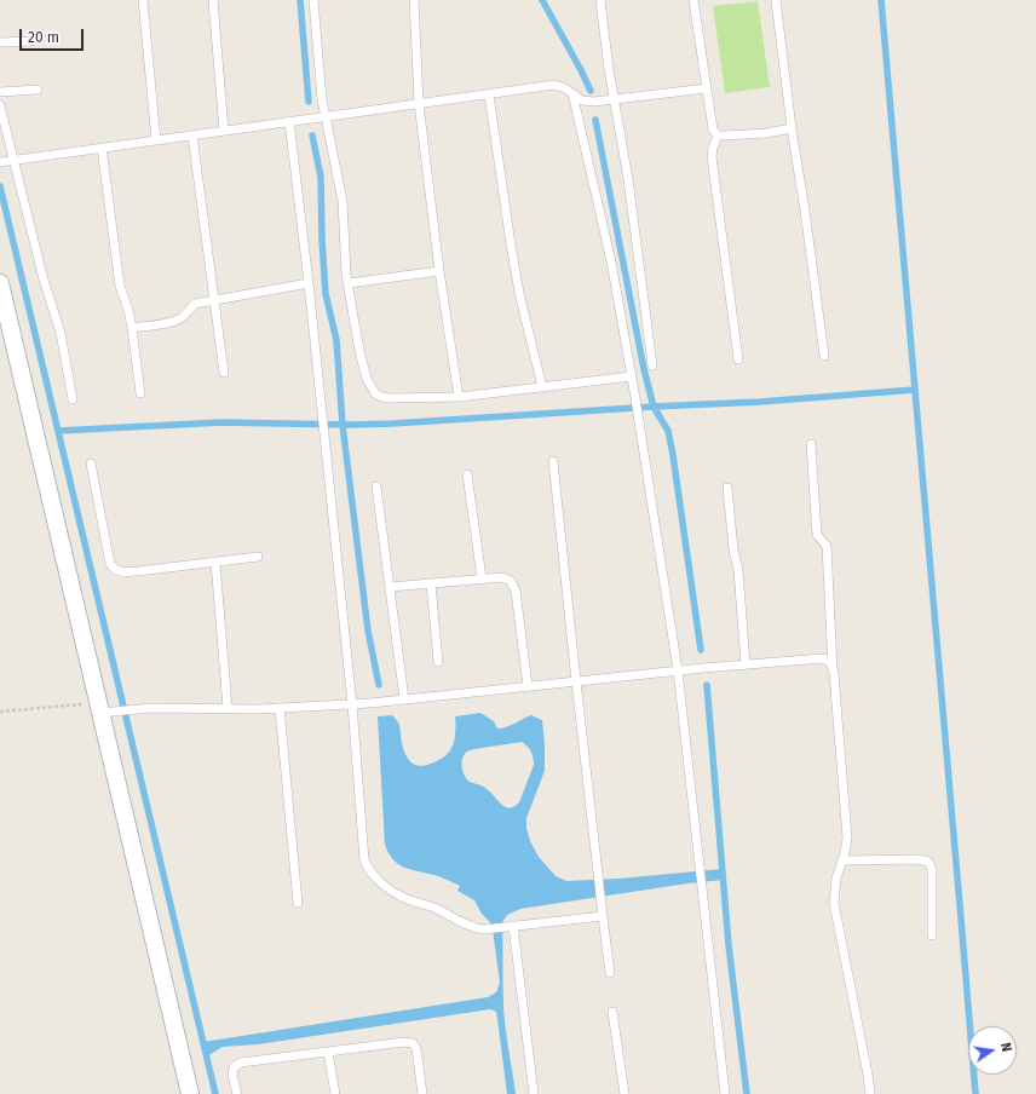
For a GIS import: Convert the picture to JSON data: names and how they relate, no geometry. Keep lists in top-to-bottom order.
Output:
{
  "scale_bar": "20 m",
  "north": "right"
}
